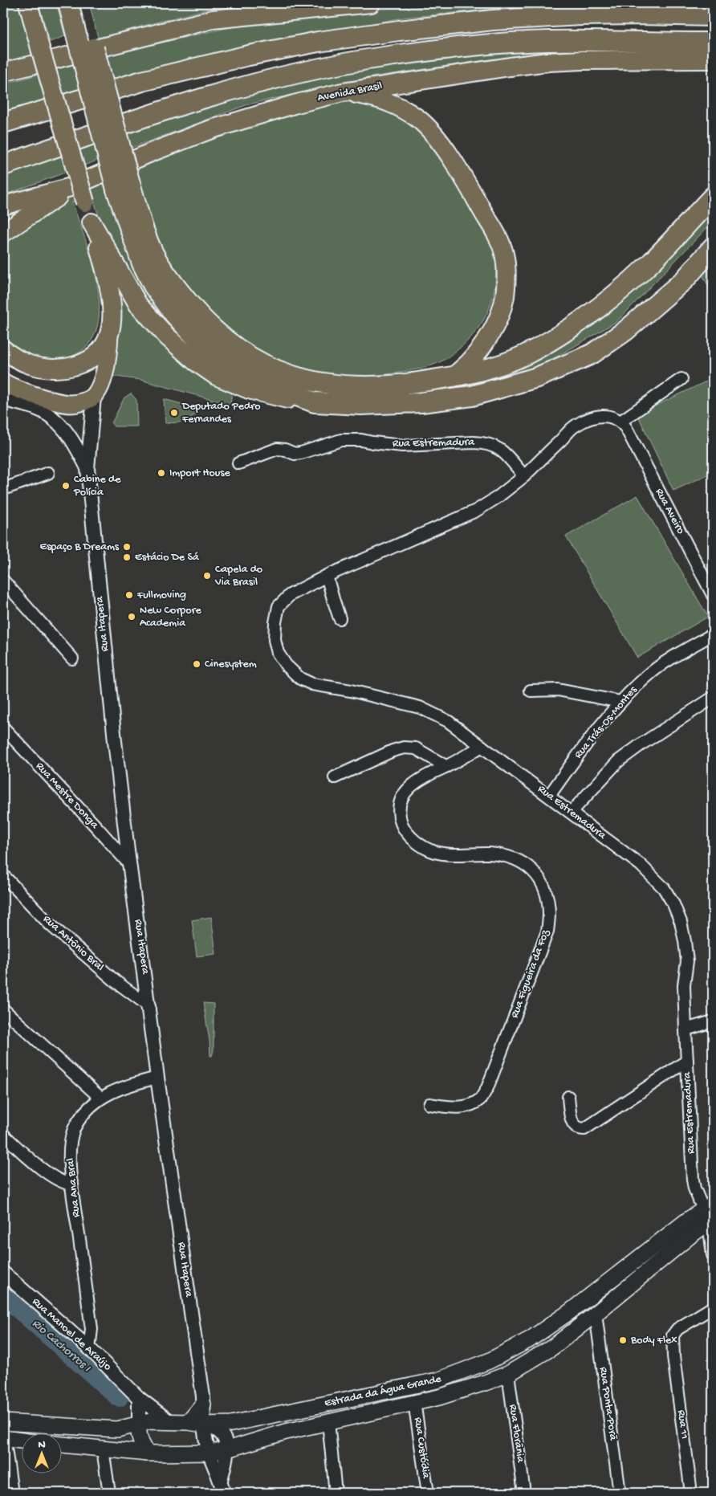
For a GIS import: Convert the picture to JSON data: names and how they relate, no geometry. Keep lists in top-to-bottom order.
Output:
{
  "streets": {
    "highway": ["Avenida Brasil"],
    "main road": ["Estrada da Água Grande"],
    "street": [
      "Rua Estremadura",
      "Rua Aveiro",
      "Rua Itapera",
      "Rua Trás-Os-Montes",
      "Rua Mestre Donga",
      "Rua Antônio Bral",
      "Rua Figueira da Foz",
      "Rua Ana Bral",
      "Rua Manoel de Araújo",
      "Rua Ponta-Porã",
      "Rua 11",
      "Rua Florânia",
      "Rua Custódia"
    ]
  },
  "crossings": [
    ["Rua Estremadura", "Rua Aveiro"],
    ["Rua Estremadura", "Rua Trás-Os-Montes"],
    ["Rua Estremadura", "Rua Figueira da Foz"],
    ["Rua Estremadura", "Estrada da Água Grande"],
    ["Rua Itapera", "Rua Mestre Donga"],
    ["Rua Itapera", "Rua Antônio Bral"],
    ["Rua Itapera", "Rua Ana Bral"],
    ["Rua Itapera", "Estrada da Água Grande"],
    ["Rua Ana Bral", "Rua Manoel de Araújo"],
    ["Rua Manoel de Araújo", "Estrada da Água Grande"],
    ["Estrada da Água Grande", "Rua Ponta-Porã"],
    ["Estrada da Água Grande", "Rua Florânia"],
    ["Estrada da Água Grande", "Rua Custódia"]
  ],
  "water": ["Rio Cachorros I"],
  "places": [
    "Deputado Pedro Fernandes",
    "Import House",
    "Cabine de Polícia",
    "Espaço B Dreams",
    "Estácio De Sá",
    "Capela do Via Brasil",
    "Fullmoving",
    "New Corpore Academia",
    "Cinesystem",
    "Body Flex"
  ],
  "north": "top"
}
